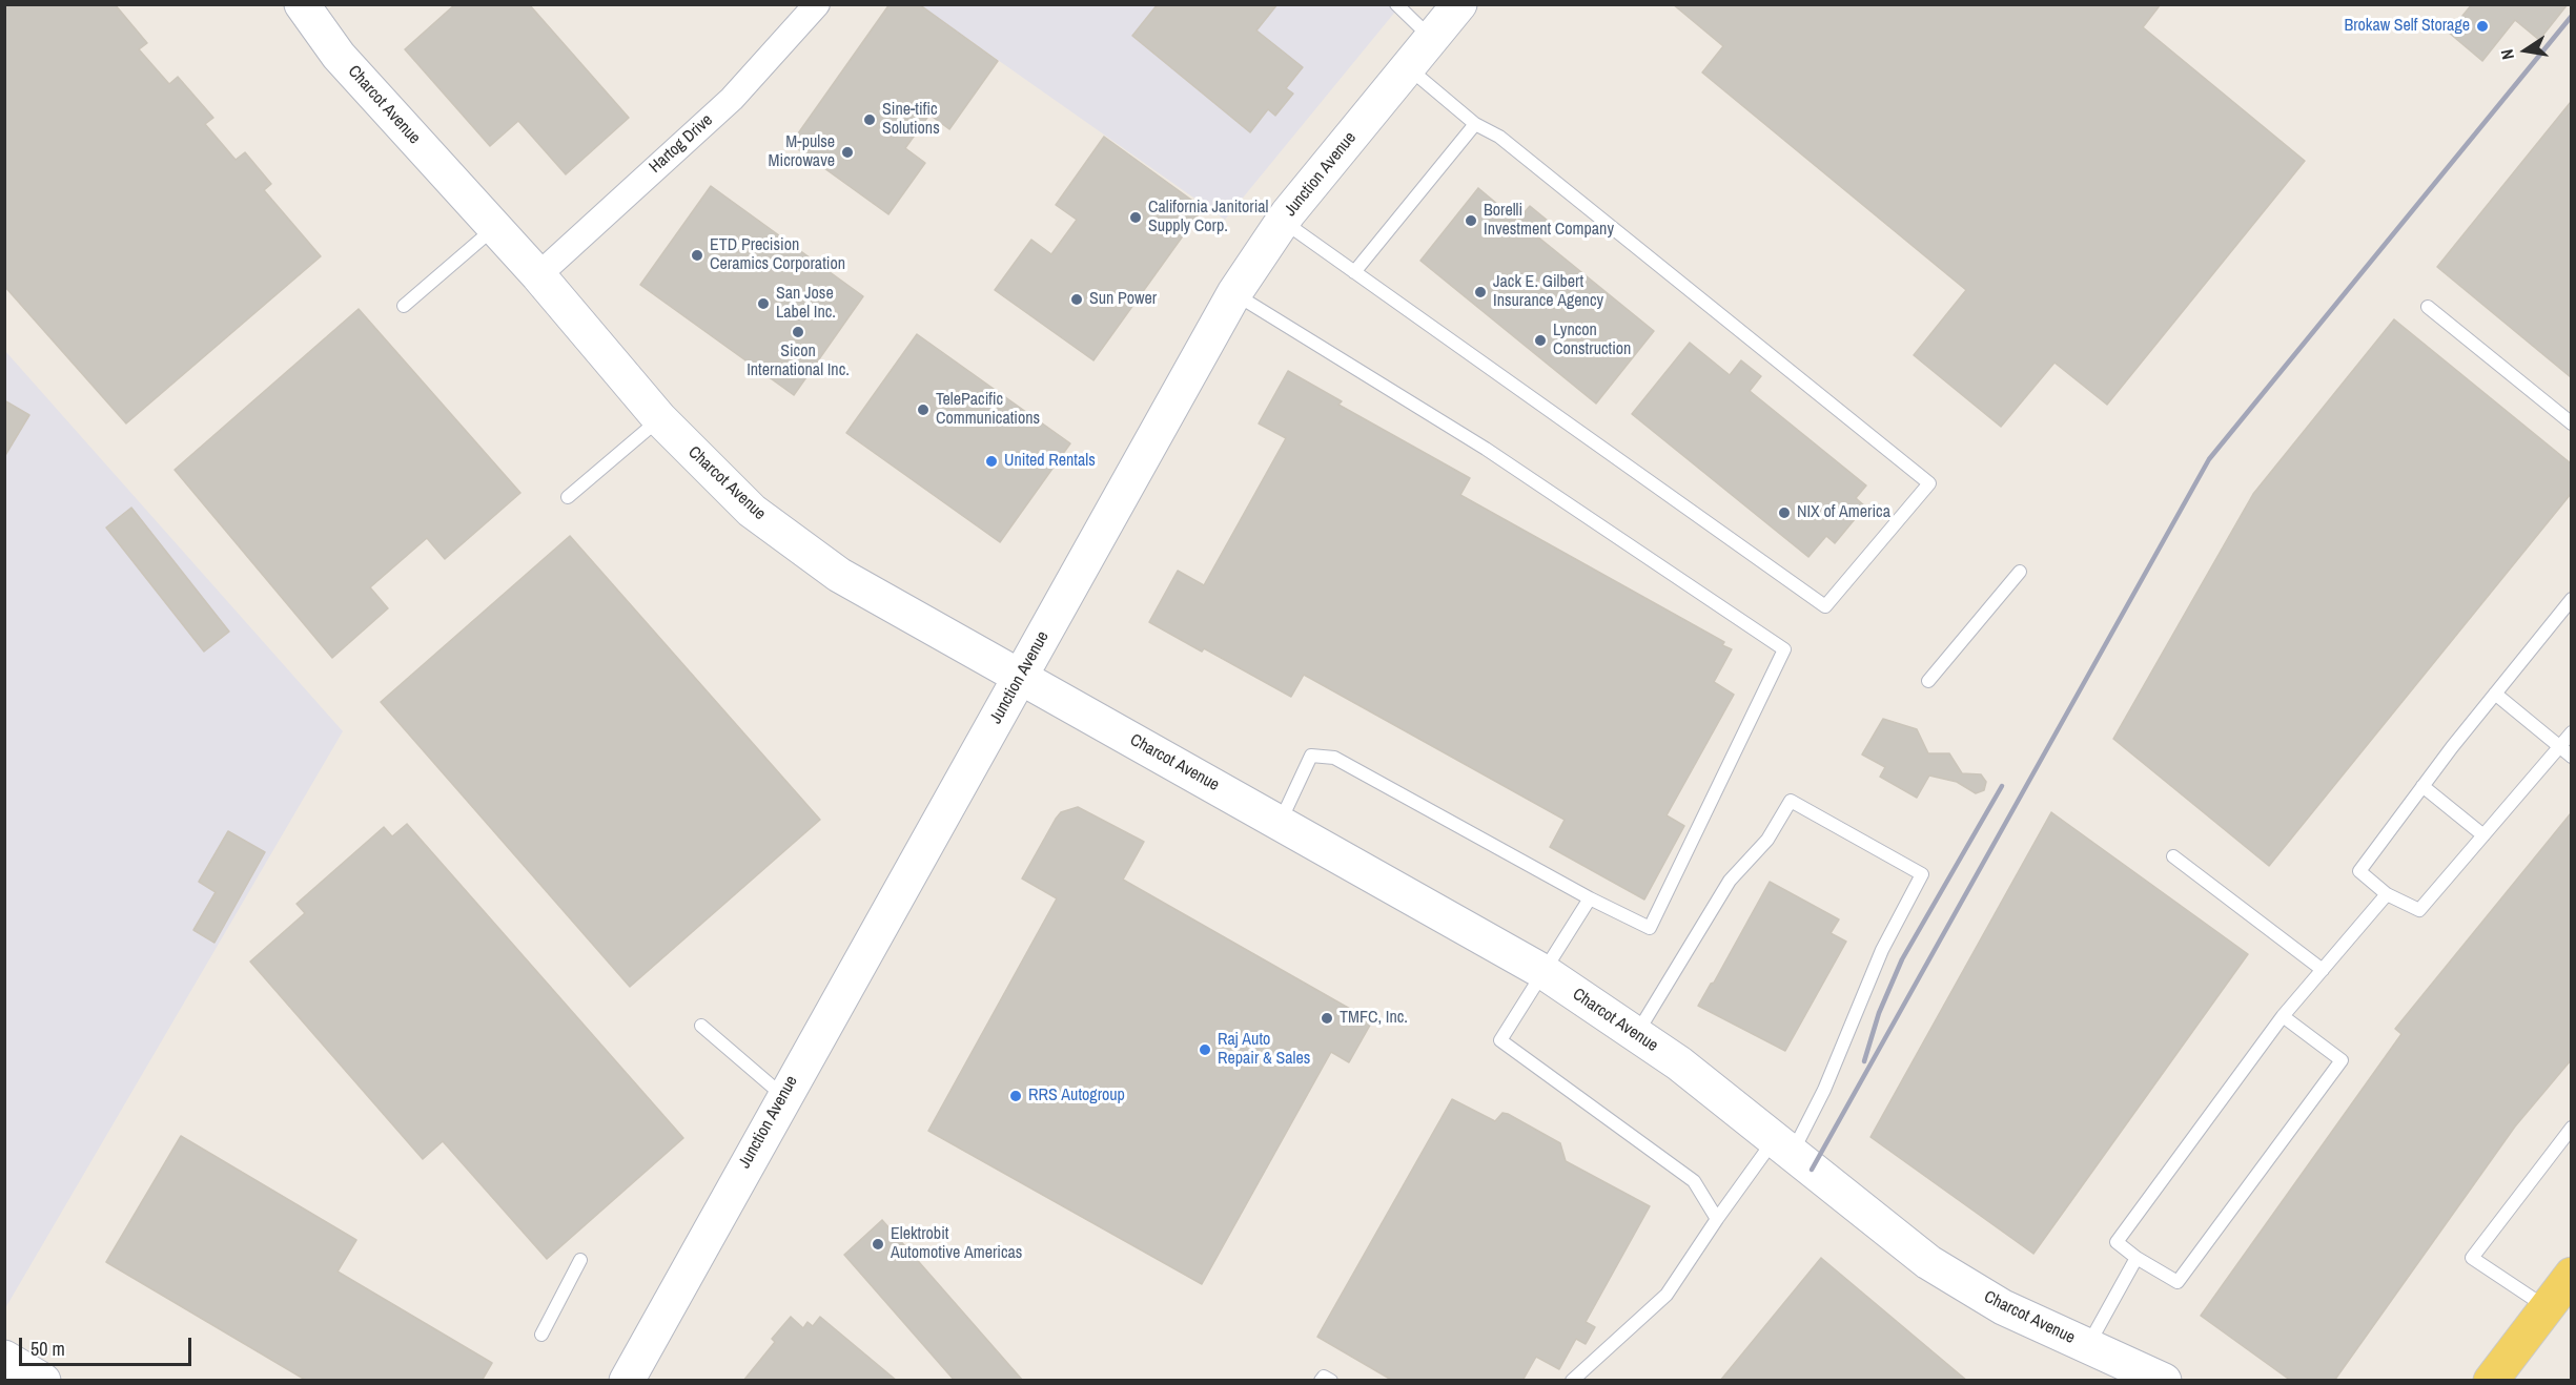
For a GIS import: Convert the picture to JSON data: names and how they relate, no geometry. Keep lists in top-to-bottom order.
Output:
{
  "streets": {
    "street": ["Charcot Avenue", "Hartog Drive", "Junction Avenue"]
  },
  "crossings": [
    ["Charcot Avenue", "Hartog Drive"],
    ["Charcot Avenue", "Junction Avenue"]
  ],
  "places": [
    "Brokaw Self Storage",
    "Sine-tific Solutions",
    "M-pulse Microwave",
    "California Janitorial Supply Corp.",
    "Borelli Investment Company",
    "ETD Precision Ceramics Corporation",
    "Jack E. Gilbert Insurance Agency",
    "Sun Power",
    "San Jose Label Inc.",
    "Sicon International Inc.",
    "Lyncon Construction",
    "TelePacific Communications",
    "United Rentals",
    "NIX of America",
    "TMFC, Inc.",
    "Raj Auto Repair & Sales",
    "RRS Autogroup",
    "Elektrobit Automotive Americas"
  ],
  "scale_bar": "50 m",
  "north": "left"
}
